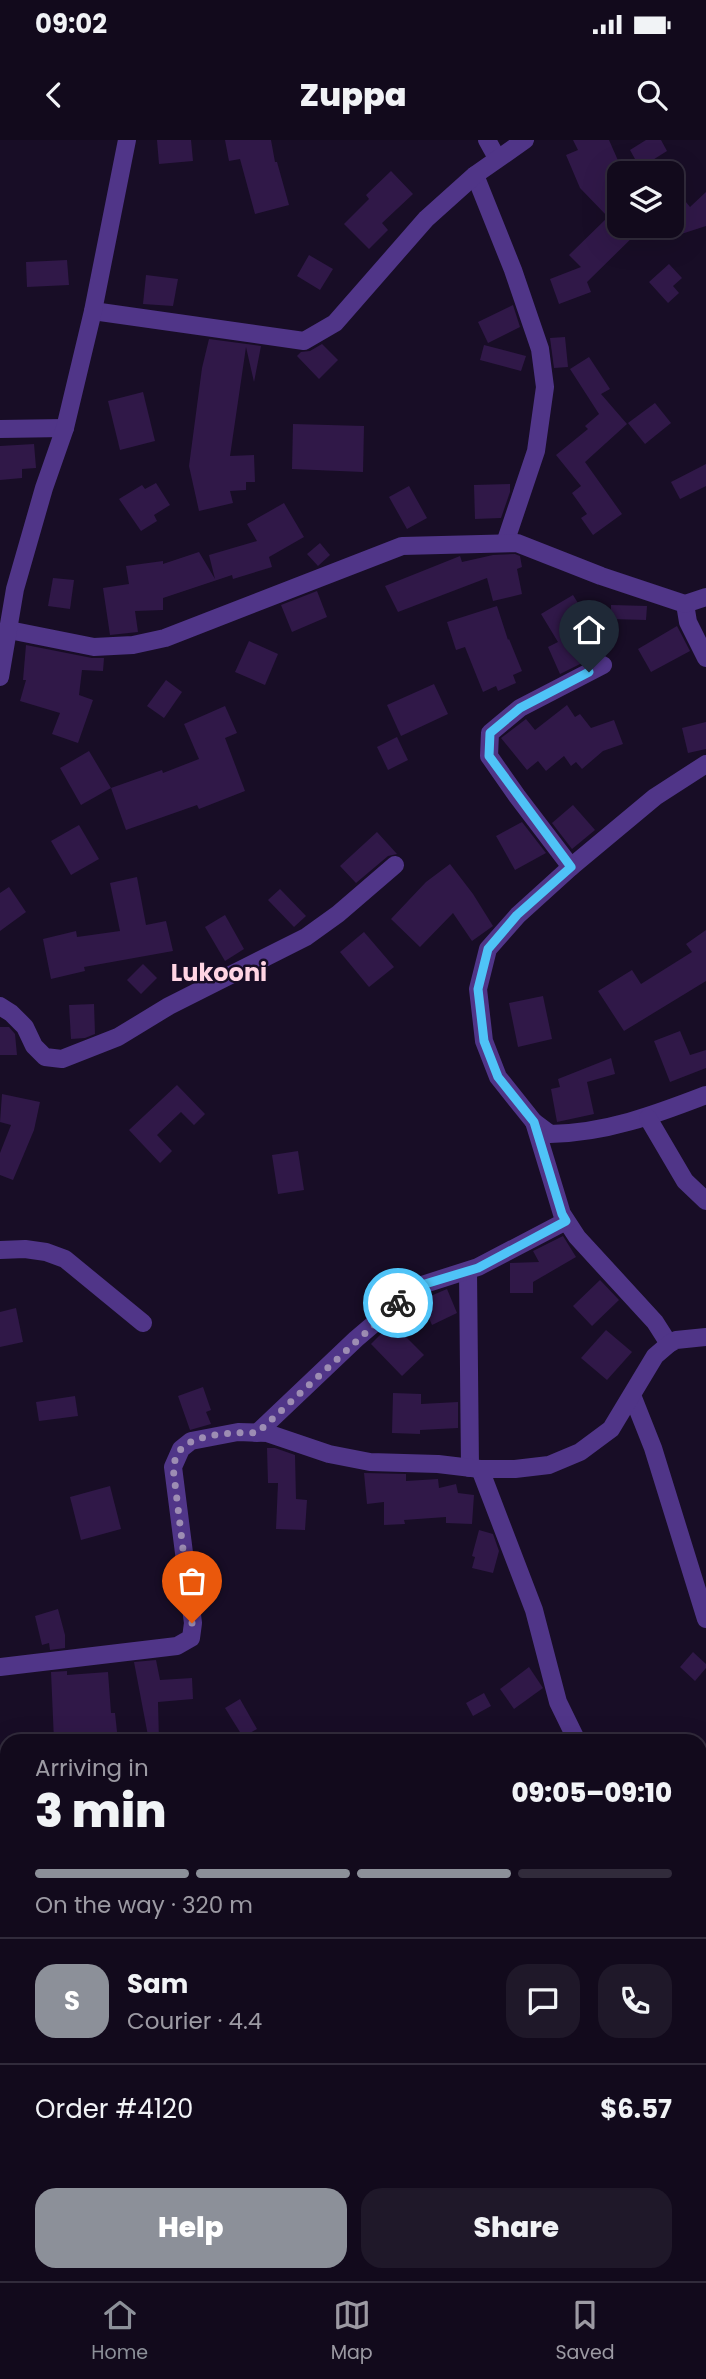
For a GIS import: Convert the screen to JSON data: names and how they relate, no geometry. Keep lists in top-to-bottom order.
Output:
{
  "districts": ["Lukooni"],
  "page": {
    "status": "09:02",
    "header": "Zuppa",
    "heading": ["3 min", "Arriving in", "09:05–09:10"],
    "panel": [
      "Sam",
      "Courier · 4.4",
      "Order #4120",
      "$6.57"
    ],
    "bar": "On the way · 320 m",
    "round": "S",
    "buttons": ["Help", "Share"],
    "tabs": ["Home", "Map", "Saved"]
  }
}
